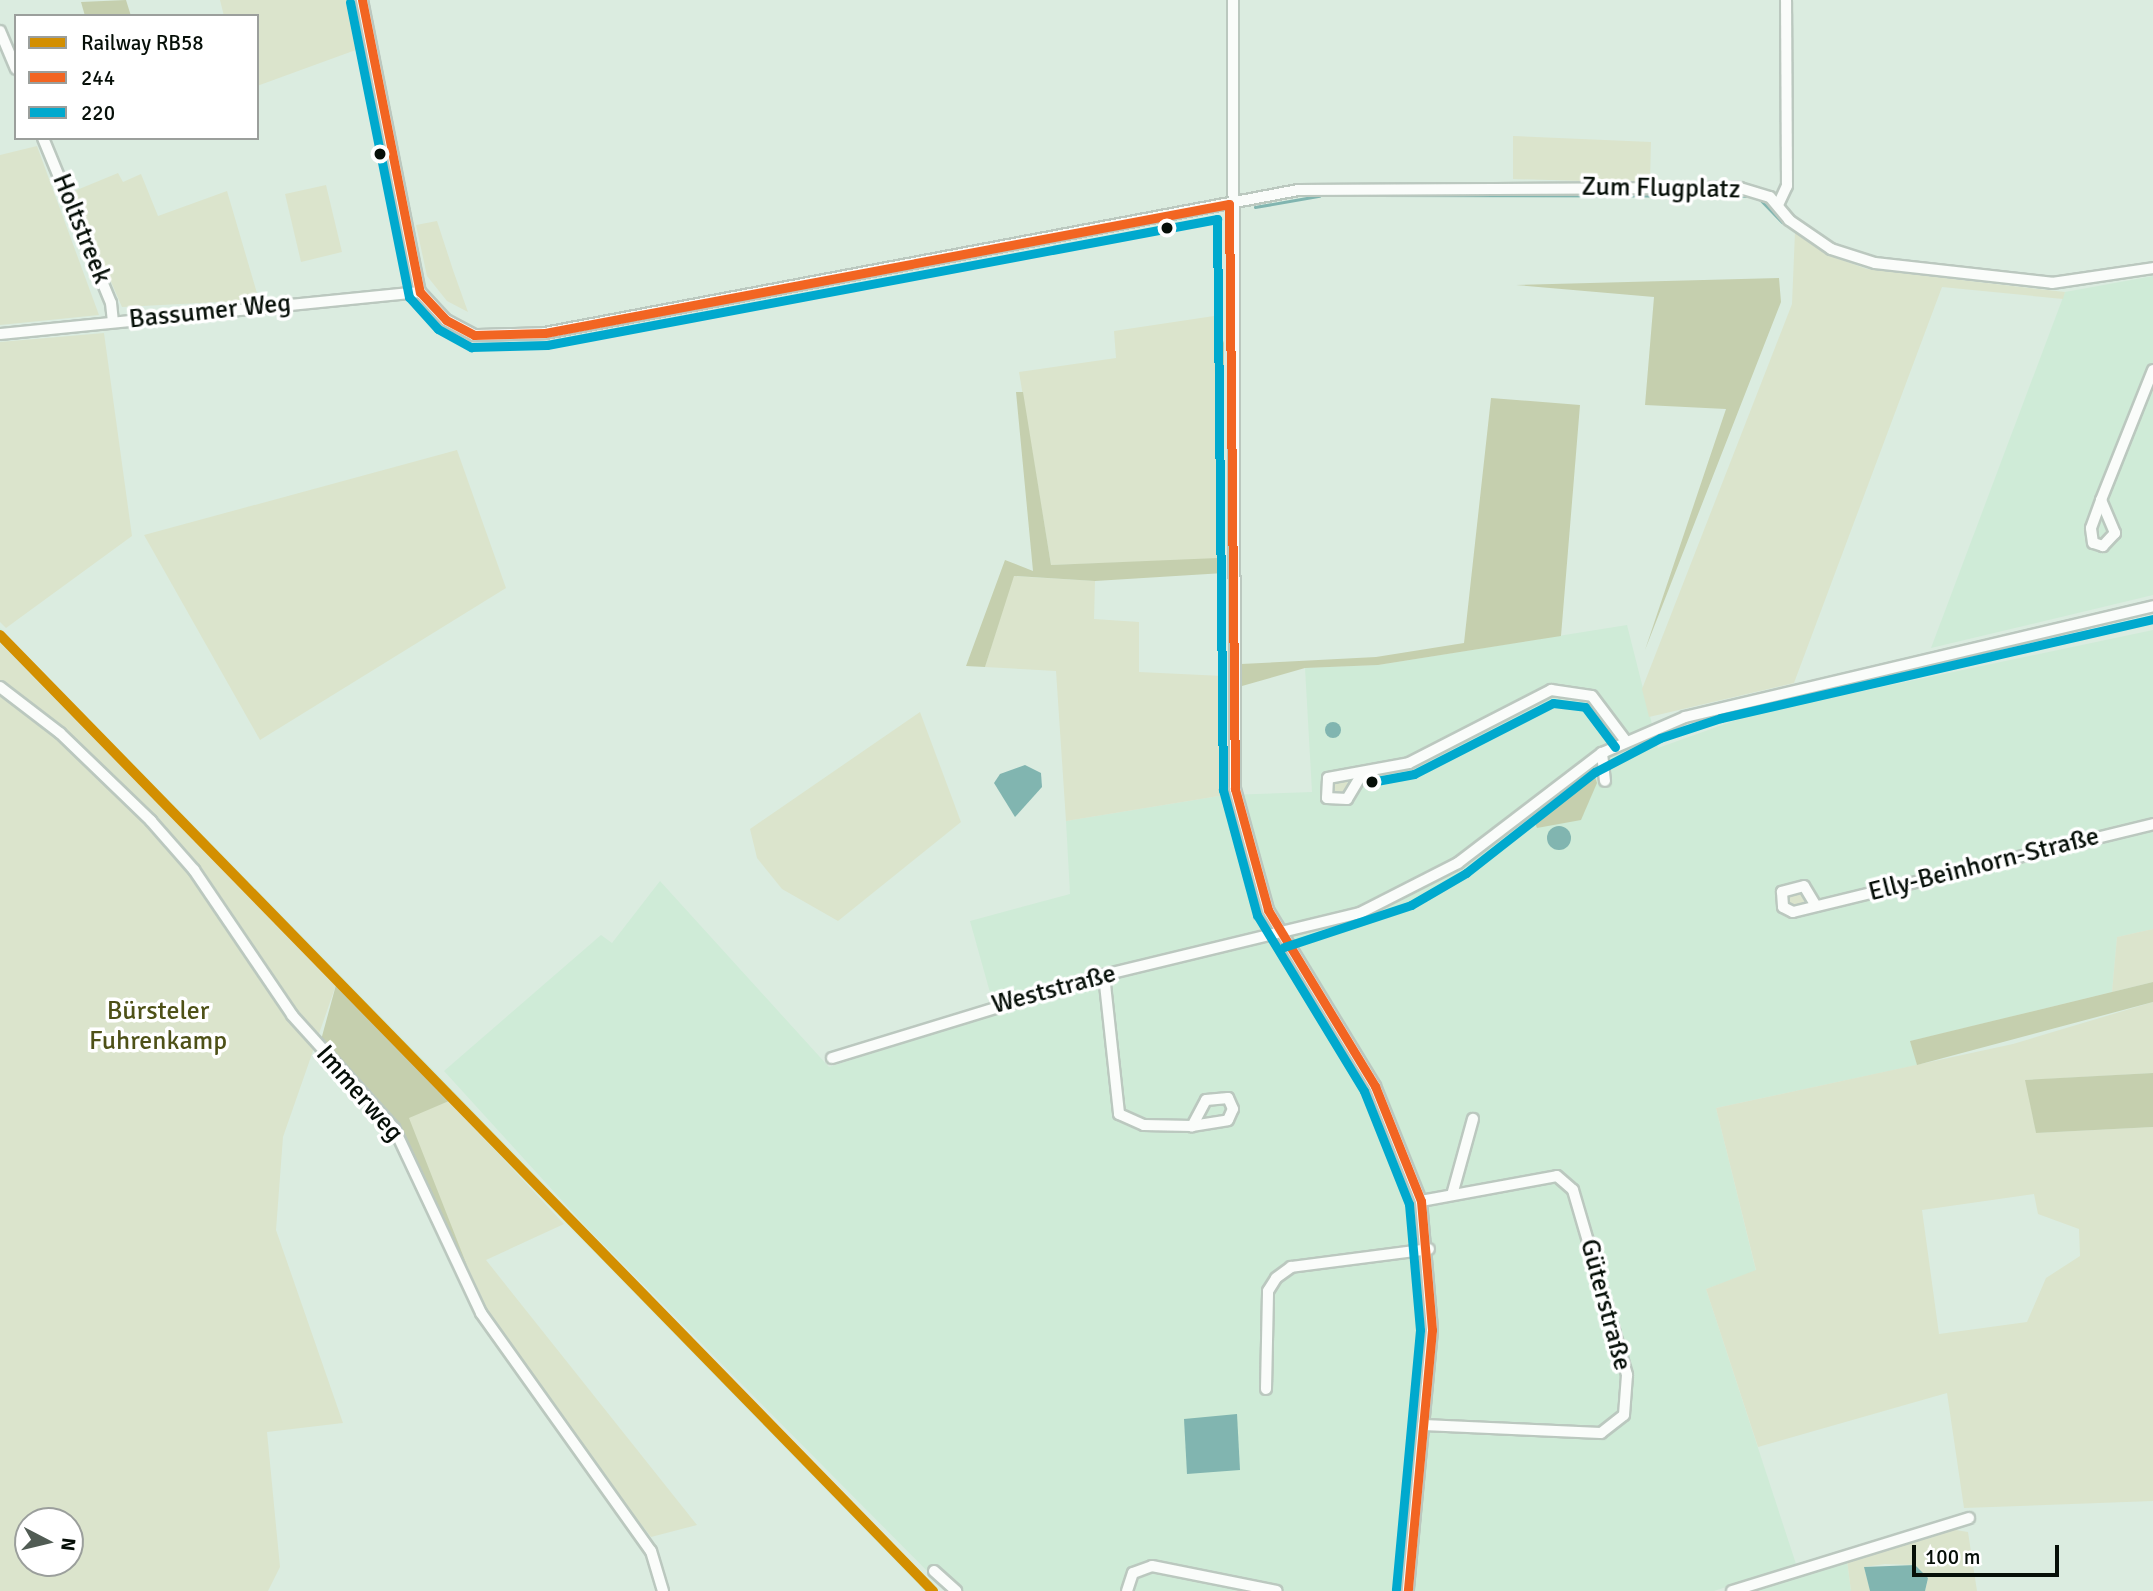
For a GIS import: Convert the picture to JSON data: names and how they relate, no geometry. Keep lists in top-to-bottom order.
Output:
{
  "streets": {
    "street": [
      "Zum Flugplatz",
      "Holtstreek",
      "Bassumer Weg",
      "Elly-Beinhorn-Straße",
      "Weststraße",
      "Immerweg",
      "Güterstraße"
    ]
  },
  "crossings": [
    ["Zum Flugplatz", "Bassumer Weg"],
    ["Holtstreek", "Bassumer Weg"]
  ],
  "parks": ["Bürsteler Fuhrenkamp"],
  "lines": ["transit line 244", "transit line 220", "rail line RB58"],
  "legend": ["Railway RB58", "244", "220"],
  "scale_bar": "100 m",
  "north": "right"
}
